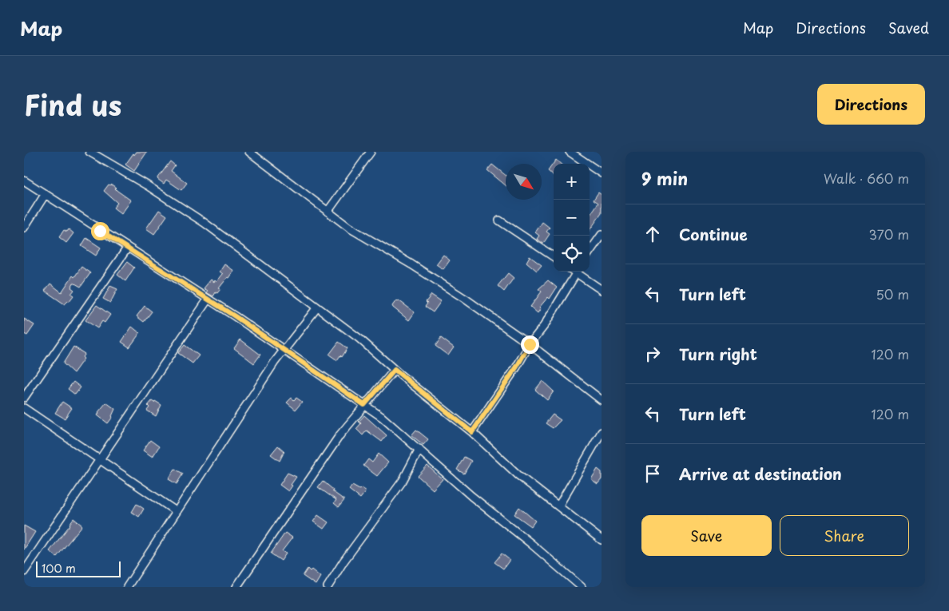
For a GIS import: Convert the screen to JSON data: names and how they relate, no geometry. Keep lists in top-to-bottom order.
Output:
{
  "scale_bar": "100 m",
  "north": "bottom right",
  "page": {
    "header": "Map",
    "nav": ["Map", "Directions", "Saved"],
    "title": "Find us",
    "buttons": [
      "Directions",
      ["Save", "Share"]
    ],
    "heading": ["9 min", "Walk · 660 m"],
    "map_buttons": ["+", "−"],
    "list": [
      ["Continue", "370 m"],
      ["Turn left", "50 m"],
      ["Turn right", "120 m"],
      ["Turn left", "120 m"],
      "Arrive at destination"
    ],
    "scale": "100 m"
  }
}
